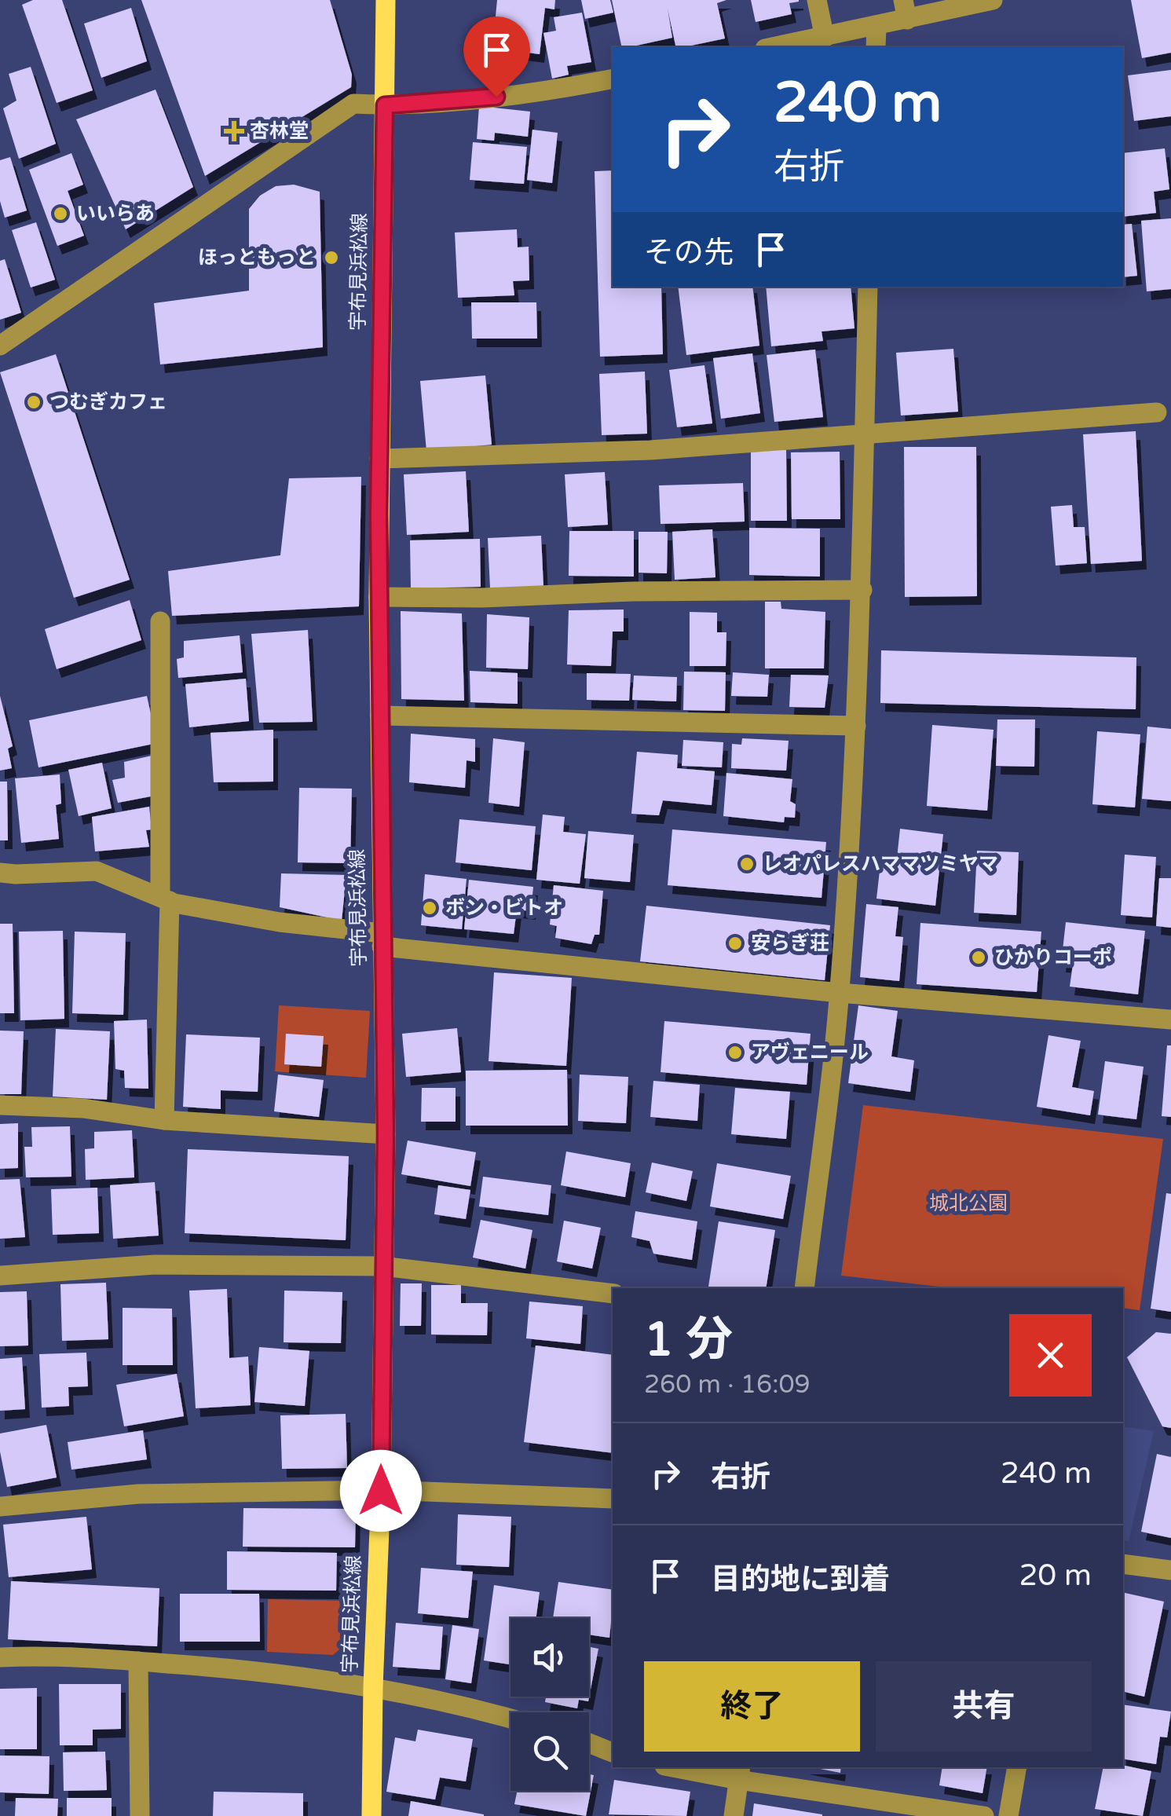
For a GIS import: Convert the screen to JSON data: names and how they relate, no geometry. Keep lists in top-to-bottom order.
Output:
{
  "streets": {
    "main road": ["宇布見浜松線"]
  },
  "parks": ["城北公園"],
  "places": {
    "health": ["杏林堂"],
    "other": [
      "いいらあ",
      "ほっともっと",
      "つむぎカフェ",
      "レオパレスハママツミヤマ",
      "ボン・ビトオ",
      "安らぎ荘",
      "ひかりコーポ",
      "アヴェニール"
    ]
  },
  "page": {
    "turn": ["240 m", "右折"],
    "then": "その先",
    "heading": ["1 分", "260 m · 16:09"],
    "list": [
      {
        "name": "右折",
        "value": "240 m"
      },
      {
        "name": "目的地に到着",
        "value": "20 m"
      }
    ],
    "buttons": ["終了", "共有"]
  }
}
